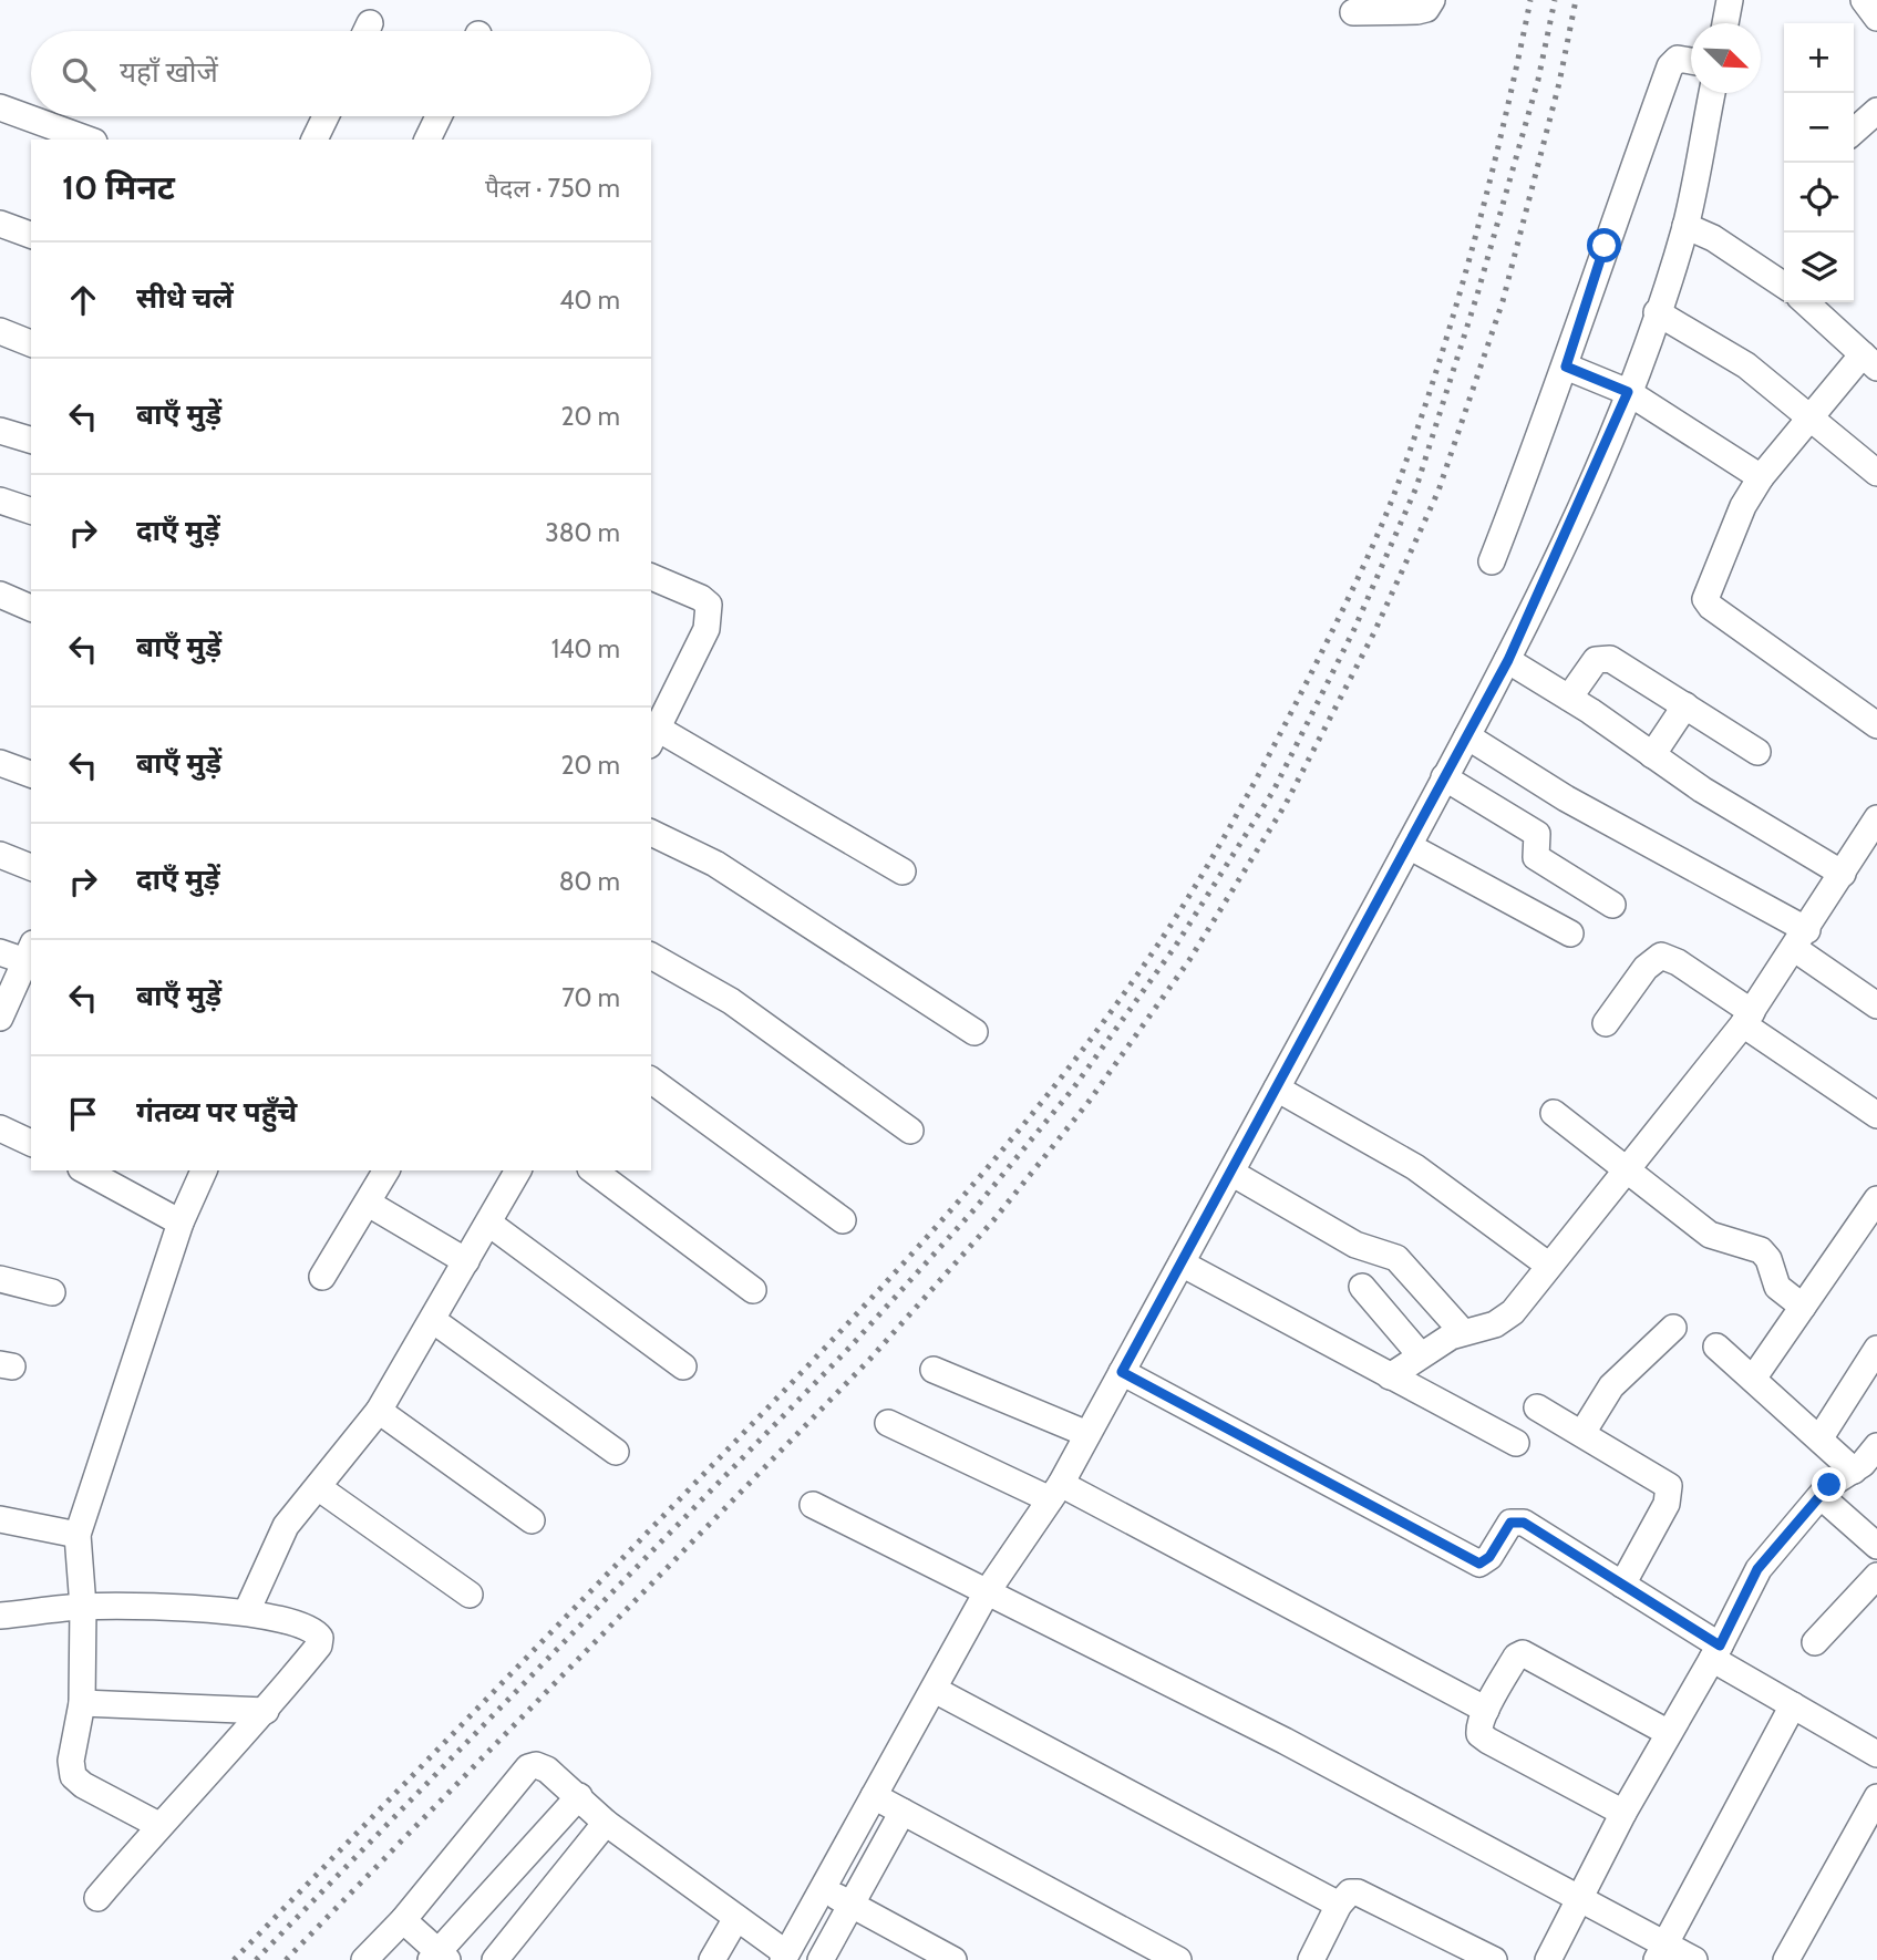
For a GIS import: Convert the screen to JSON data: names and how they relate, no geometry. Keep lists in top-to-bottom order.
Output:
{
  "north": "bottom right",
  "page": {
    "map_buttons": ["+", "−"],
    "search": "यहाँ खोजें",
    "heading": ["10 मिनट", "पैदल · 750 m"],
    "list": [
      ["सीधे चलें", "40 m"],
      ["बाएँ मुड़ें", "20 m"],
      ["दाएँ मुड़ें", "380 m"],
      ["बाएँ मुड़ें", "140 m"],
      ["बाएँ मुड़ें", "20 m"],
      ["दाएँ मुड़ें", "80 m"],
      ["बाएँ मुड़ें", "70 m"],
      "गंतव्य पर पहुँचे"
    ]
  }
}
